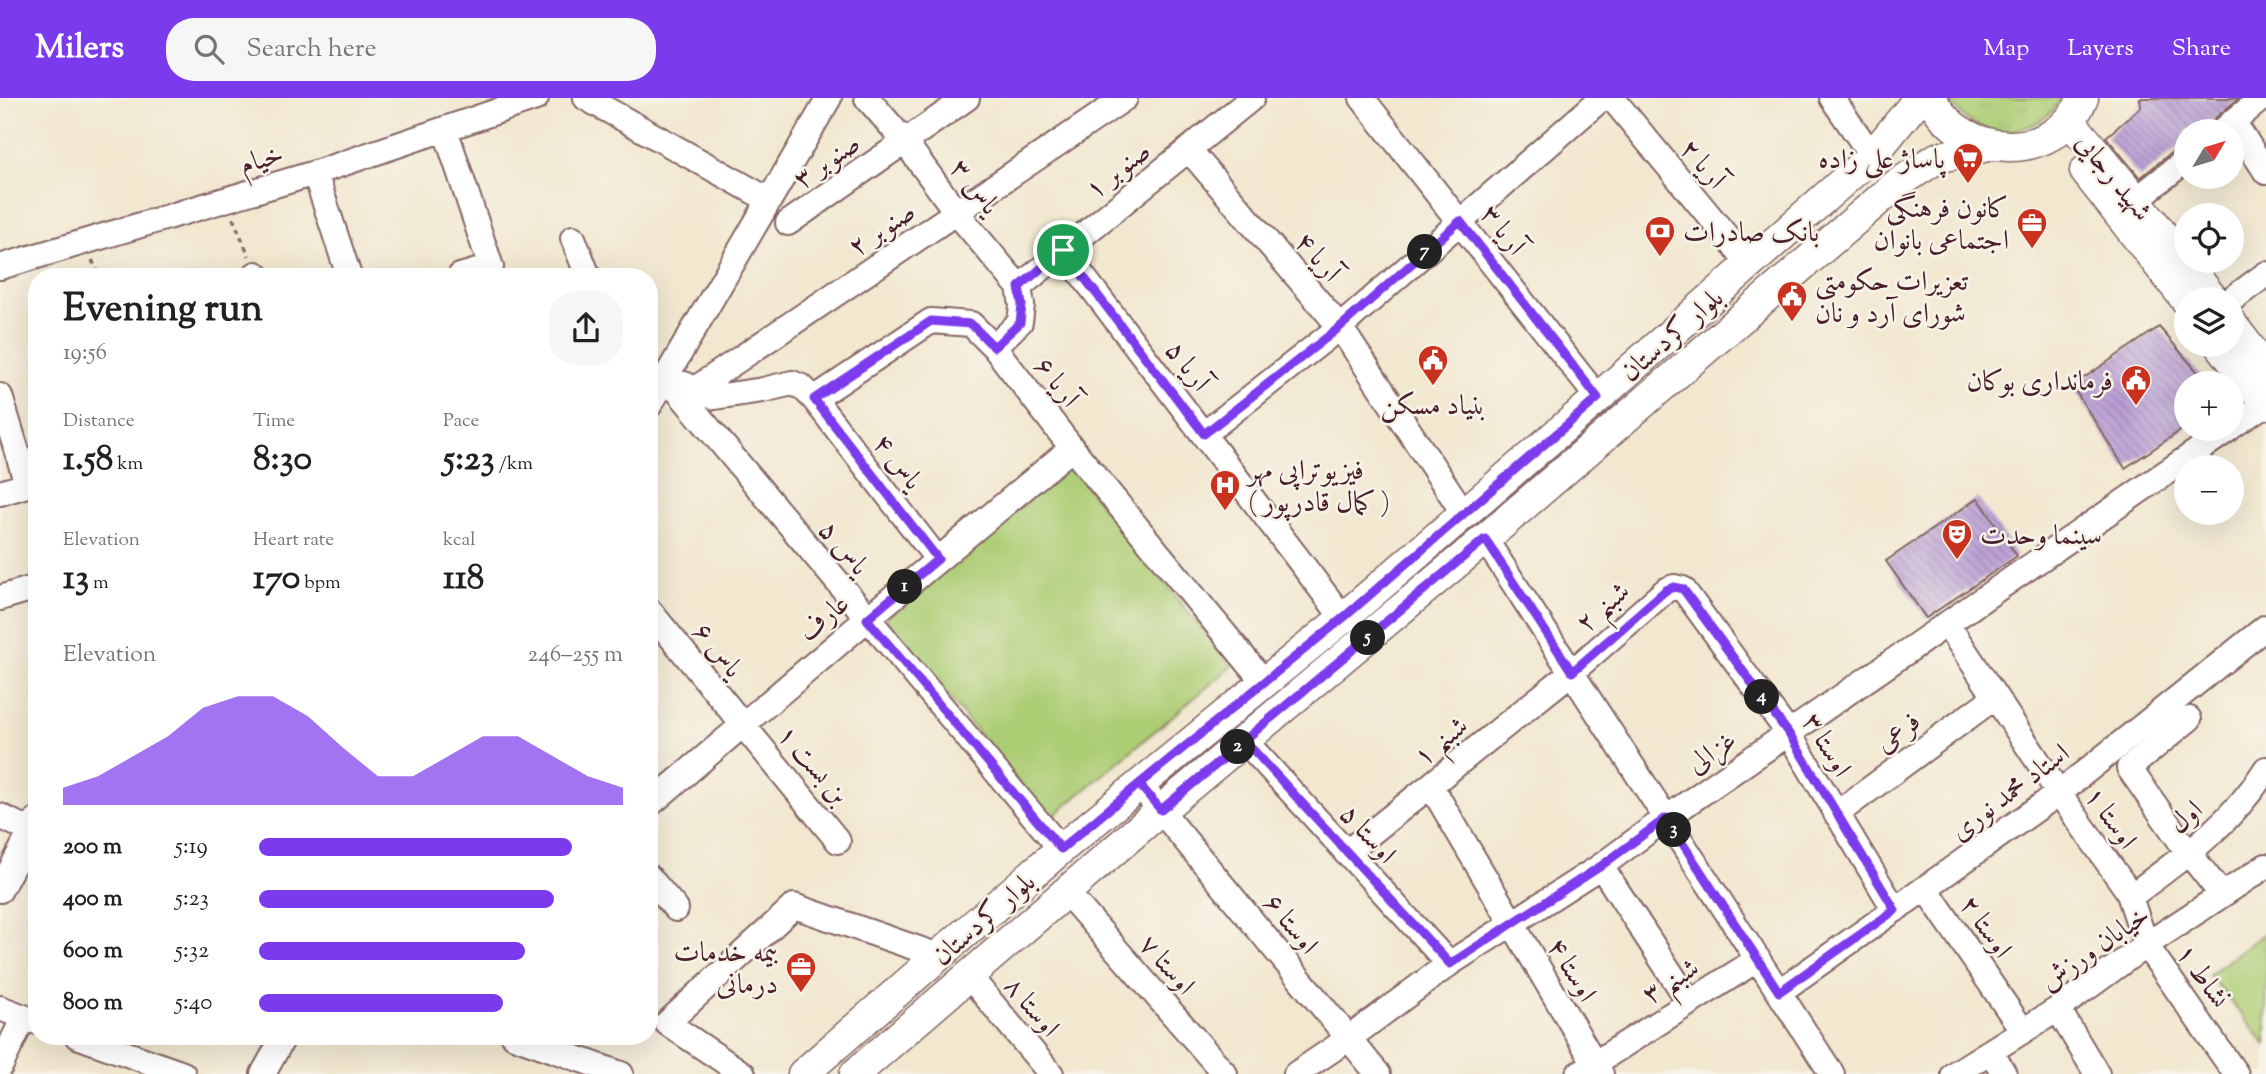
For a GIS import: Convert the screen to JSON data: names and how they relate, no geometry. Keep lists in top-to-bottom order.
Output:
{
  "streets": {
    "main road": ["شهید رجایی", "بلوار کردستان"],
    "street": [
      "خیام",
      "صنوبر ۳",
      "آریا ۲",
      "صنوبر ۱",
      "یاس ۳",
      "صنوبر ۲",
      "آریا ۳",
      "آریا ۴",
      "آریا ۵",
      "آریا ۶",
      "یاس ۴",
      "یاس ۵",
      "شبنم ۲",
      "عارف",
      "یاس ۶",
      "فرعی",
      "شبنم ۱",
      "اوستا ۳",
      "غزالی",
      "بن بست ۱",
      "استاد محمد نوری",
      "اول",
      "اوستا ۱",
      "اوستا ۵",
      "اوستا ۶",
      "اوستا ۲",
      "خیابان ورزش",
      "اوستا ۷",
      "اوستا ۴",
      "نشاط ۱",
      "شبنم ۳",
      "اوستا ۸"
    ]
  },
  "crossings": [
    ["صنوبر ۳", "یاس ۳"],
    ["آریا ۲", "بلوار کردستان"],
    ["صنوبر ۱", "یاس ۳"],
    ["صنوبر ۱", "آریا ۴"],
    ["صنوبر ۱", "آریا ۵"],
    ["یاس ۳", "صنوبر ۲"],
    ["آریا ۳", "بلوار کردستان"],
    ["آریا ۴", "بلوار کردستان"],
    ["بلوار کردستان", "آریا ۵"],
    ["بلوار کردستان", "آریا ۶"],
    ["بلوار کردستان", "یاس ۵"],
    ["بلوار کردستان", "اوستا ۵"],
    ["بلوار کردستان", "اوستا ۶"],
    ["بلوار کردستان", "اوستا ۷"],
    ["بلوار کردستان", "اوستا ۸"],
    ["آریا ۶", "یاس ۴"],
    ["آریا ۶", "عارف"],
    ["یاس ۴", "عارف"],
    ["یاس ۵", "عارف"],
    ["شبنم ۲", "شبنم ۱"],
    ["شبنم ۲", "اوستا ۳"],
    ["عارف", "یاس ۶"],
    ["عارف", "بن بست ۱"],
    ["یاس ۶", "بن بست ۱"],
    ["فرعی", "اوستا ۳"],
    ["فرعی", "اوستا ۱"],
    ["شبنم ۱", "اوستا ۵"],
    ["شبنم ۱", "اوستا ۴"],
    ["اوستا ۳", "غزالی"],
    ["اوستا ۳", "استاد محمد نوری"],
    ["غزالی", "اوستا ۱"],
    ["غزالی", "اوستا ۵"],
    ["غزالی", "اوستا ۶"],
    ["غزالی", "اوستا ۴"],
    ["استاد محمد نوری", "اوستا ۱"],
    ["استاد محمد نوری", "اوستا ۲"],
    ["اول", "اوستا ۱"],
    ["اوستا ۱", "خیابان ورزش"],
    ["اوستا ۱", "نشاط ۱"],
    ["اوستا ۲", "خیابان ورزش"],
    ["خیابان ورزش", "نشاط ۱"],
    ["اوستا ۴", "شبنم ۳"]
  ],
  "places": {
    "supermarket": ["پاساژ علی زاده"],
    "office": ["کانون فرهنگی اجتماعی بانوان", "بیمه خدمات درمانی"],
    "bank": ["بانک صادرات"],
    "public building": ["تعزیرات حکومتی شورای آرد و نان", "بنیاد مسکن", "فرمانداری بوکان"],
    "hospital": ["فیزیوتراپی مهر ( کمال قادرپور )"],
    "theatre": ["سینما وحدت"]
  },
  "north": "top right",
  "page": {
    "header": "Milers",
    "search": "Search here",
    "nav": ["Map", "Layers", "Share"],
    "map_buttons": ["+", "−"],
    "pins": [
      "7",
      "1",
      "5",
      "4",
      "2",
      "3"
    ],
    "heading": ["Evening run", "19:56"],
    "stats": [
      ["Distance", "1.58 km"],
      ["Time", "8:30"],
      ["Pace", "5:23 /km"],
      ["Elevation", "13 m"],
      ["Heart rate", "170 bpm"],
      ["kcal", "118"]
    ],
    "chart": ["Elevation", "246–255 m"],
    "list": [
      {
        "name": "200 m",
        "note": "5:19"
      },
      {
        "name": "400 m",
        "note": "5:23"
      },
      {
        "name": "600 m",
        "note": "5:32"
      },
      {
        "name": "800 m",
        "note": "5:40"
      }
    ]
  }
}
